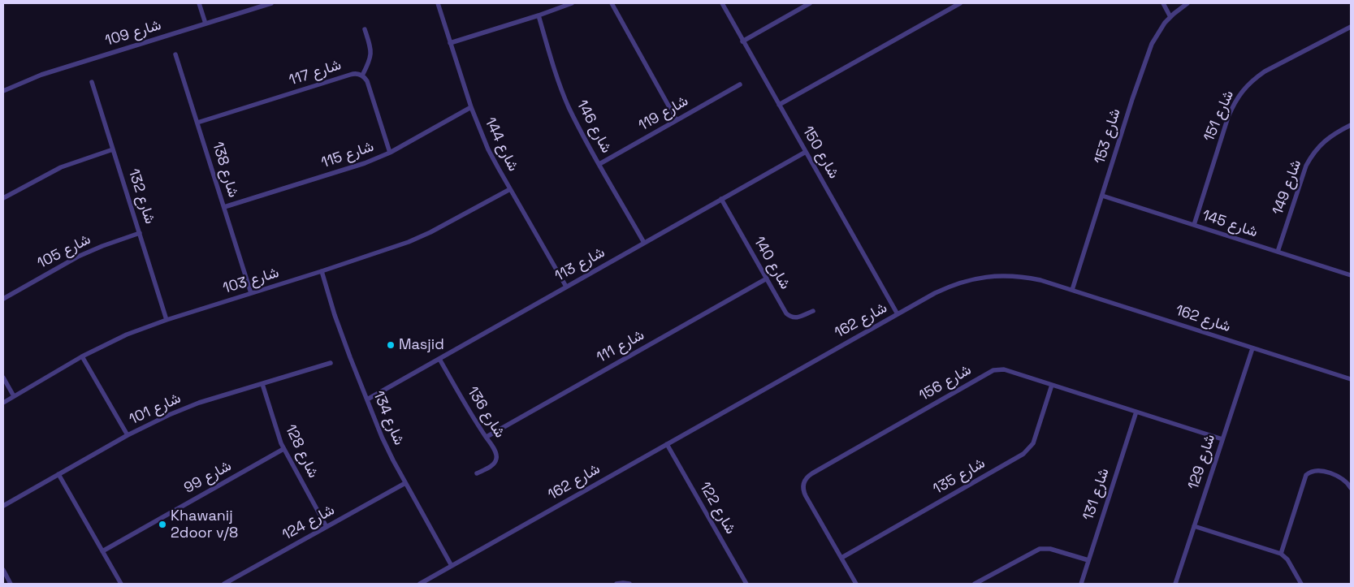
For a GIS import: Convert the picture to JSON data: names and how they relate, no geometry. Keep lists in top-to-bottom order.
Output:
{
  "streets": {
    "street": [
      "شارع 109",
      "شارع 117",
      "شارع 119",
      "شارع 151",
      "شارع 146",
      "شارع 153",
      "شارع 144",
      "شارع 150",
      "شارع 115",
      "شارع 138",
      "شارع 149",
      "شارع 132",
      "شارع 145",
      "شارع 105",
      "شارع 140",
      "شارع 113",
      "شارع 103",
      "شارع 162",
      "شارع 111",
      "شارع 156",
      "شارع 101",
      "شارع 136",
      "شارع 134",
      "شارع 128",
      "شارع 129",
      "شارع 135",
      "شارع 99",
      "شارع 131",
      "شارع 122",
      "شارع 124"
    ]
  },
  "crossings": [
    ["شارع 117", "شارع 115"],
    ["شارع 117", "شارع 138"],
    ["شارع 119", "شارع 146"],
    ["شارع 151", "شارع 145"],
    ["شارع 146", "شارع 113"],
    ["شارع 153", "شارع 145"],
    ["شارع 153", "شارع 162"],
    ["شارع 144", "شارع 115"],
    ["شارع 144", "شارع 113"],
    ["شارع 144", "شارع 103"],
    ["شارع 150", "شارع 113"],
    ["شارع 150", "شارع 162"],
    ["شارع 115", "شارع 138"],
    ["شارع 138", "شارع 103"],
    ["شارع 149", "شارع 145"],
    ["شارع 132", "شارع 105"],
    ["شارع 132", "شارع 103"],
    ["شارع 140", "شارع 113"],
    ["شارع 140", "شارع 111"],
    ["شارع 113", "شارع 136"],
    ["شارع 113", "شارع 134"],
    ["شارع 103", "شارع 134"],
    ["شارع 162", "شارع 134"],
    ["شارع 162", "شارع 129"],
    ["شارع 162", "شارع 122"],
    ["شارع 111", "شارع 136"],
    ["شارع 156", "شارع 129"],
    ["شارع 156", "شارع 135"],
    ["شارع 156", "شارع 131"],
    ["شارع 101", "شارع 128"],
    ["شارع 134", "شارع 124"],
    ["شارع 128", "شارع 99"],
    ["شارع 128", "شارع 124"]
  ],
  "places": ["Masjid", "Khawanij 2door v/8"]
}
